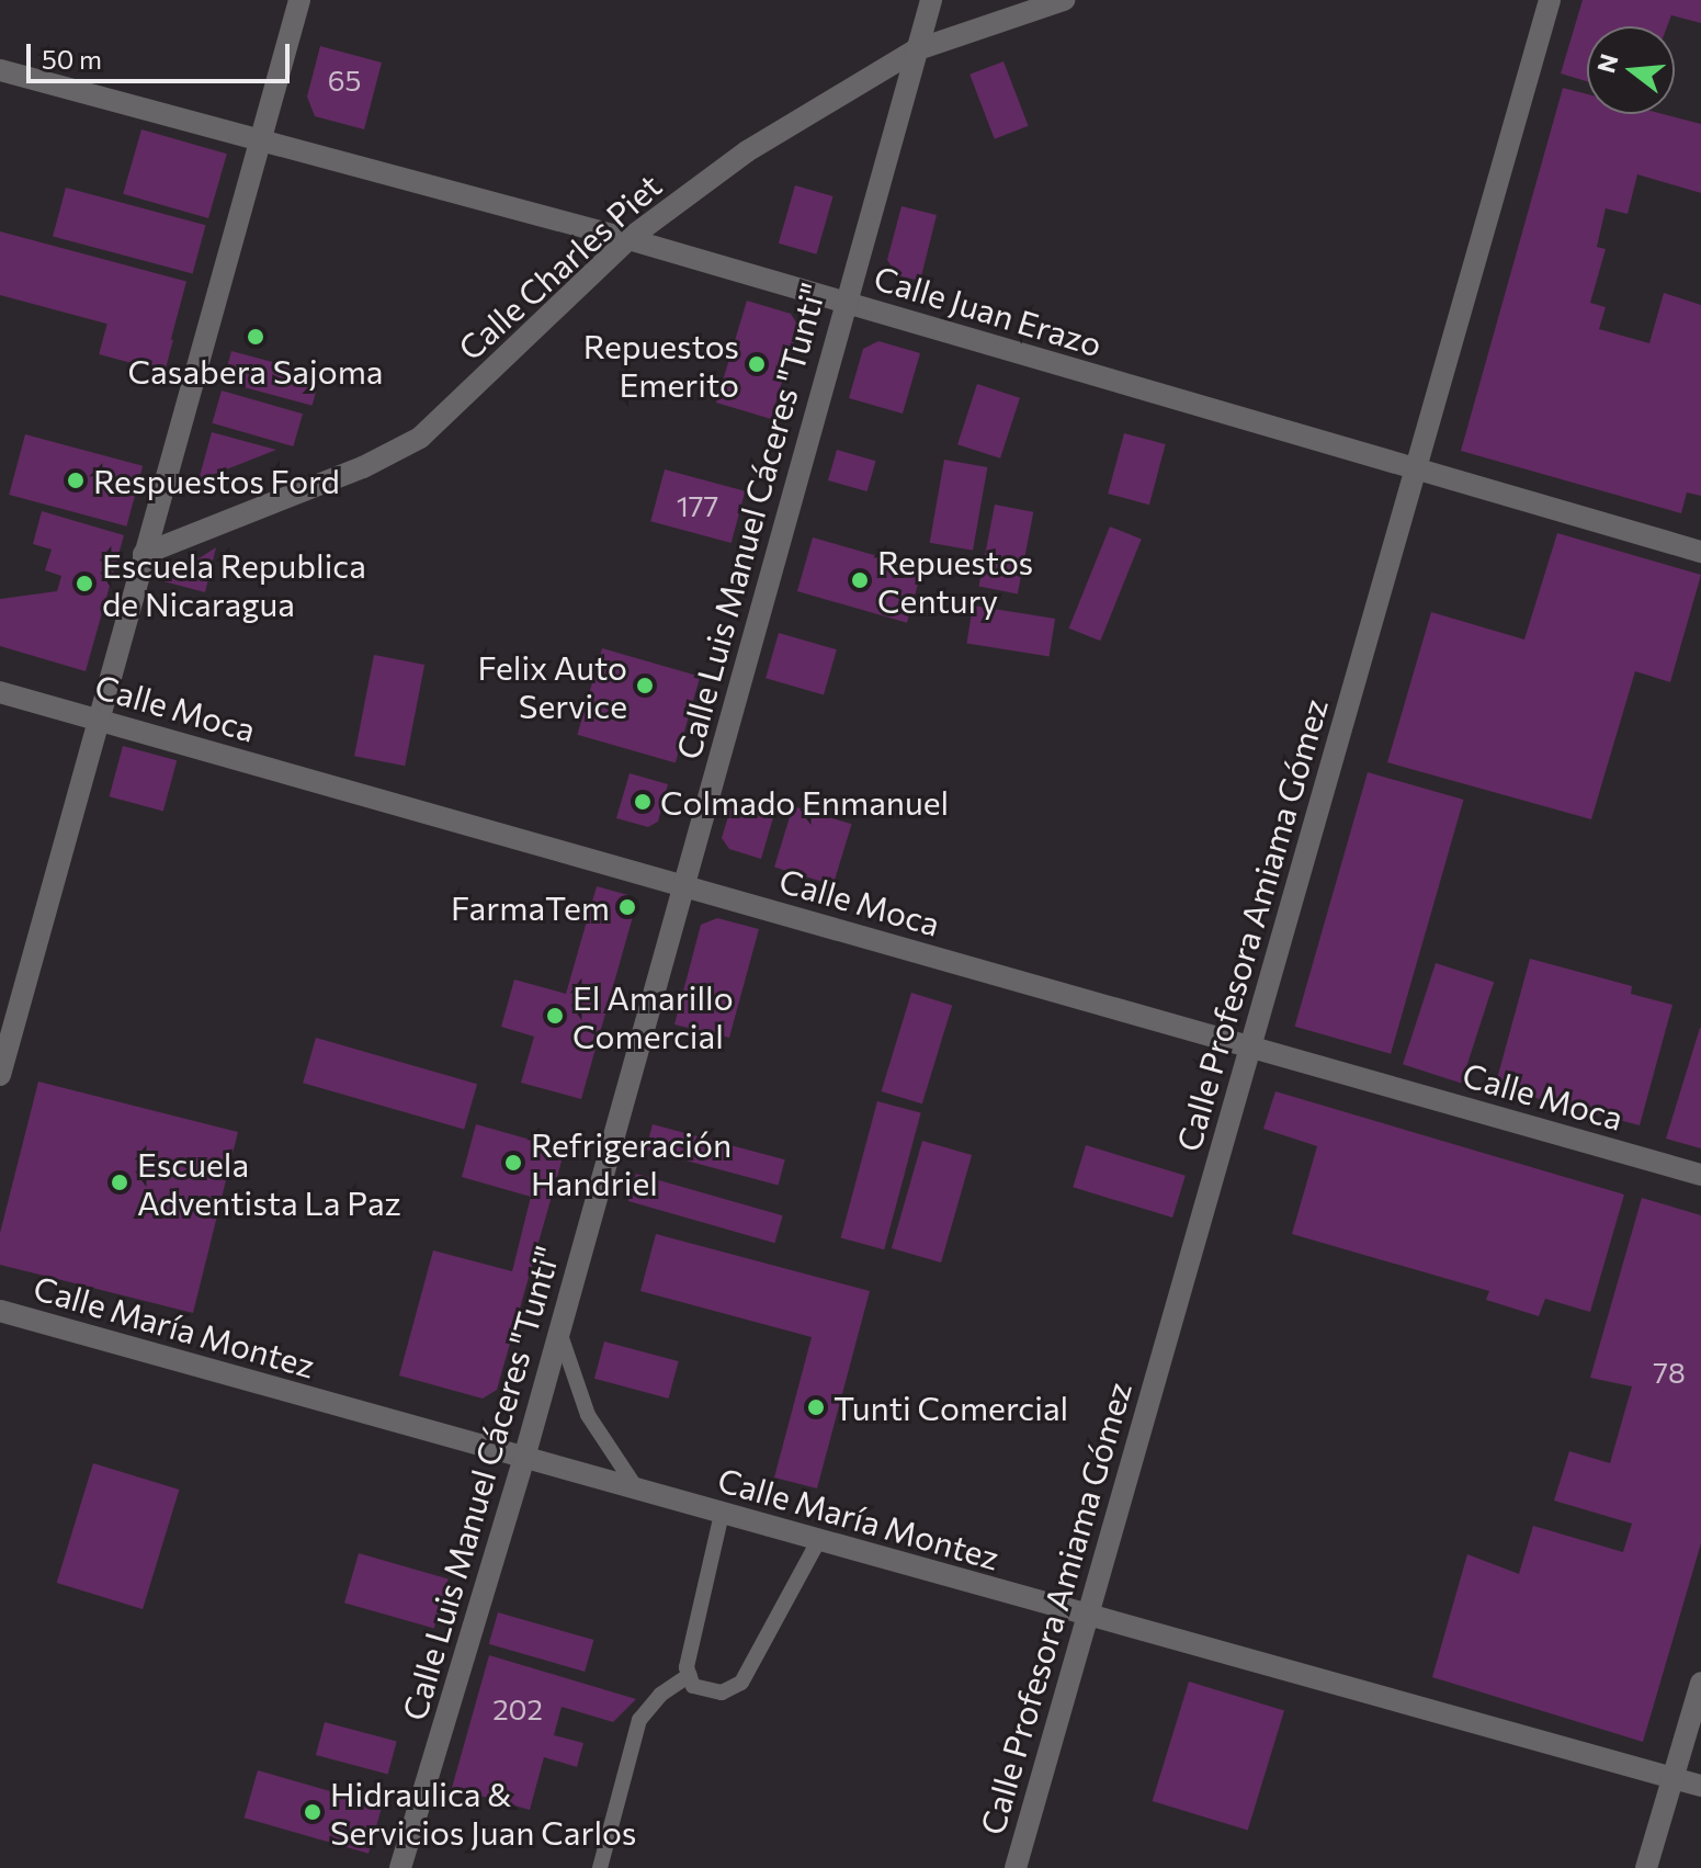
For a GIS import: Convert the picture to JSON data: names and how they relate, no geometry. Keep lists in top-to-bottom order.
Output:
{
  "streets": {
    "street": [
      "Calle Charles Piet",
      "Calle Juan Erazo",
      "Calle Luis Manuel Cáceres \"Tunti\"",
      "Calle Moca",
      "Calle Profesora Amiama Gómez",
      "Calle María Montez"
    ]
  },
  "crossings": [
    ["Calle Charles Piet", "Calle Juan Erazo"],
    ["Calle Charles Piet", "Calle Luis Manuel Cáceres \"Tunti\""],
    ["Calle Juan Erazo", "Calle Luis Manuel Cáceres \"Tunti\""],
    ["Calle Juan Erazo", "Calle Profesora Amiama Gómez"],
    ["Calle Luis Manuel Cáceres \"Tunti\"", "Calle Moca"],
    ["Calle Luis Manuel Cáceres \"Tunti\"", "Calle María Montez"],
    ["Calle Moca", "Calle Profesora Amiama Gómez"],
    ["Calle Profesora Amiama Gómez", "Calle María Montez"]
  ],
  "places": [
    "Casabera Sajoma",
    "Repuestos Emerito",
    "Respuestos Ford",
    "Repuestos Century",
    "Escuela Republica de Nicaragua",
    "Felix Auto Service",
    "Colmado Enmanuel",
    "FarmaTem",
    "El Amarillo Comercial",
    "Refrigeración Handriel",
    "Escuela Adventista La Paz",
    "Tunti Comercial",
    "Hidraulica & Servicios Juan Carlos"
  ],
  "house_numbers": [
    "65",
    "177",
    "78",
    "202"
  ],
  "scale_bar": "50 m",
  "north": "left"
}
